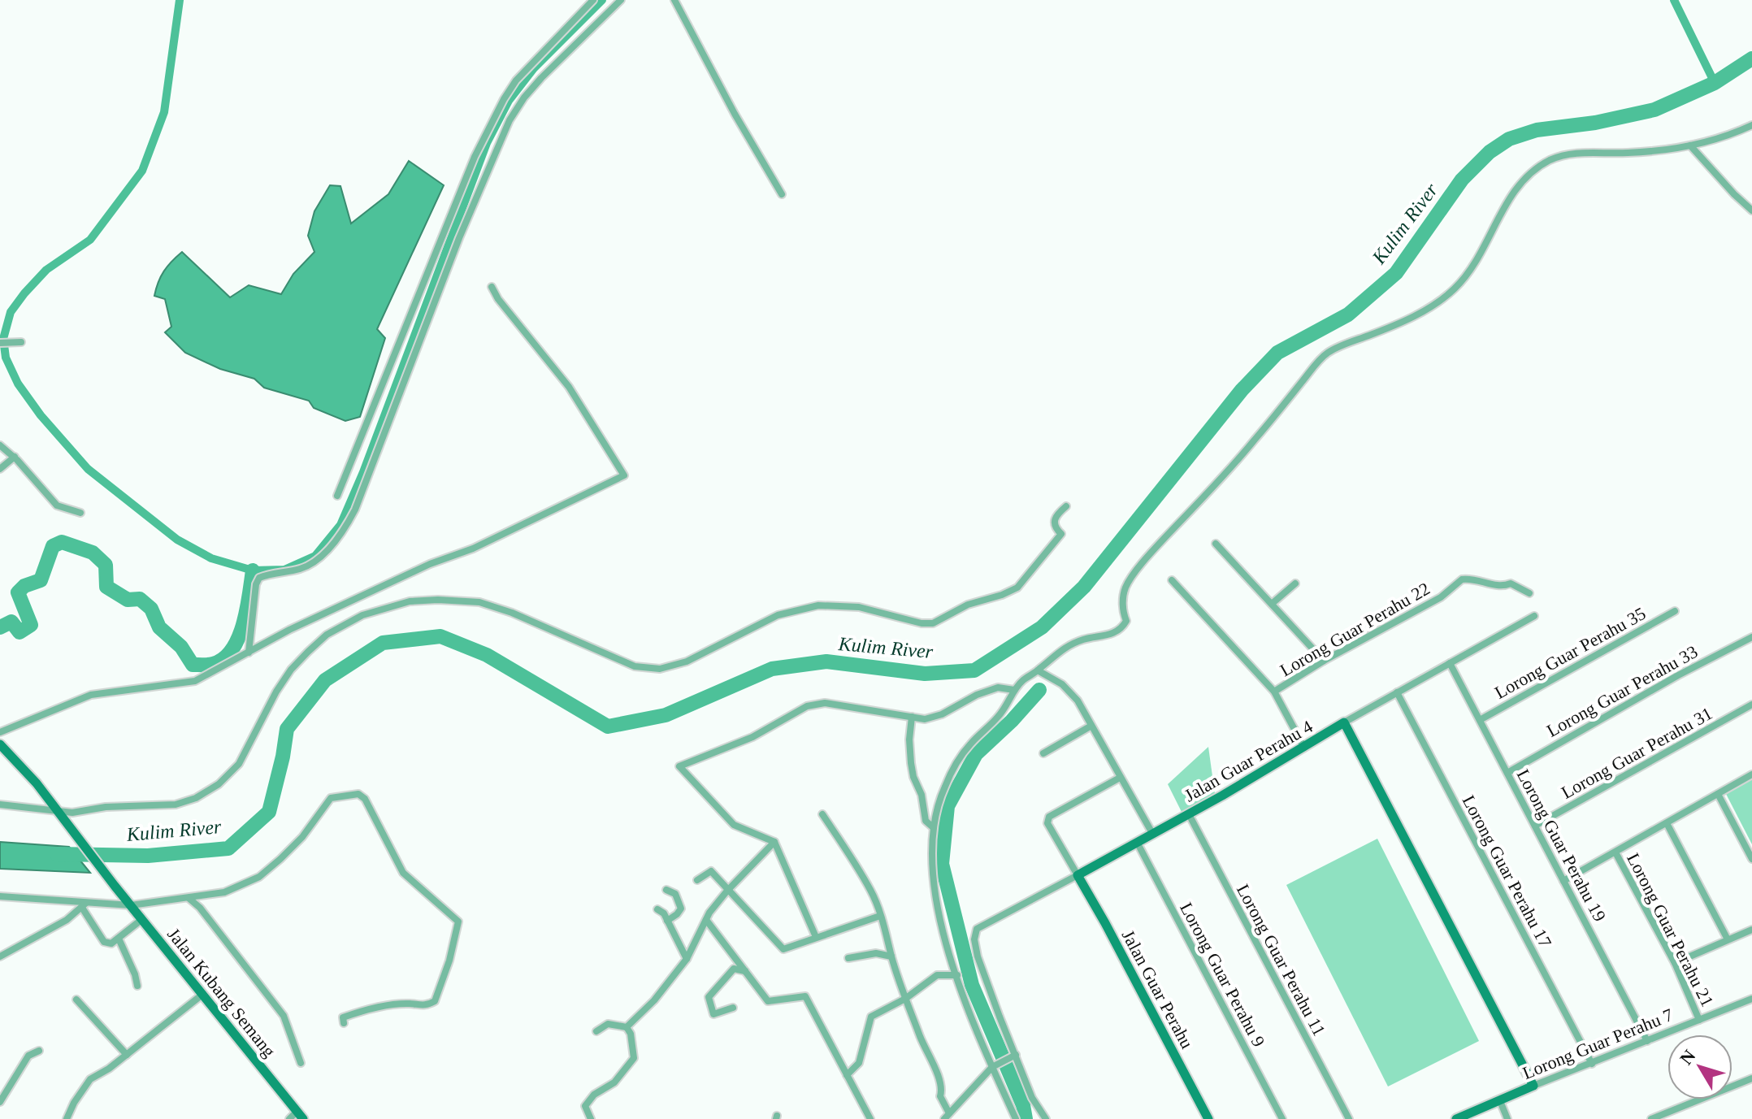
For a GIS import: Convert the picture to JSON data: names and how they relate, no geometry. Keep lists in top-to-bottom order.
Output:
{
  "streets": {
    "street": [
      "Lorong Guar Perahu 22",
      "Lorong Guar Perahu 35",
      "Lorong Guar Perahu 33",
      "Lorong Guar Perahu 31",
      "Jalan Guar Perahu 4",
      "Lorong Guar Perahu 19",
      "Lorong Guar Perahu 17",
      "Lorong Guar Perahu 21",
      "Lorong Guar Perahu 11",
      "Lorong Guar Perahu 9",
      "Jalan Guar Perahu",
      "Jalan Kubang Semang",
      "Lorong Guar Perahu 7"
    ]
  },
  "crossings": [
    ["Lorong Guar Perahu 35", "Lorong Guar Perahu 19"],
    ["Lorong Guar Perahu 33", "Lorong Guar Perahu 19"],
    ["Lorong Guar Perahu 31", "Lorong Guar Perahu 19"],
    ["Jalan Guar Perahu 4", "Lorong Guar Perahu 19"],
    ["Jalan Guar Perahu 4", "Lorong Guar Perahu 17"],
    ["Jalan Guar Perahu 4", "Lorong Guar Perahu 11"],
    ["Jalan Guar Perahu 4", "Lorong Guar Perahu 9"],
    ["Jalan Guar Perahu 4", "Jalan Guar Perahu"],
    ["Lorong Guar Perahu 19", "Lorong Guar Perahu 7"],
    ["Lorong Guar Perahu 17", "Lorong Guar Perahu 7"],
    ["Lorong Guar Perahu 21", "Lorong Guar Perahu 7"]
  ],
  "water": ["Kulim River"],
  "north": "top left"
}
